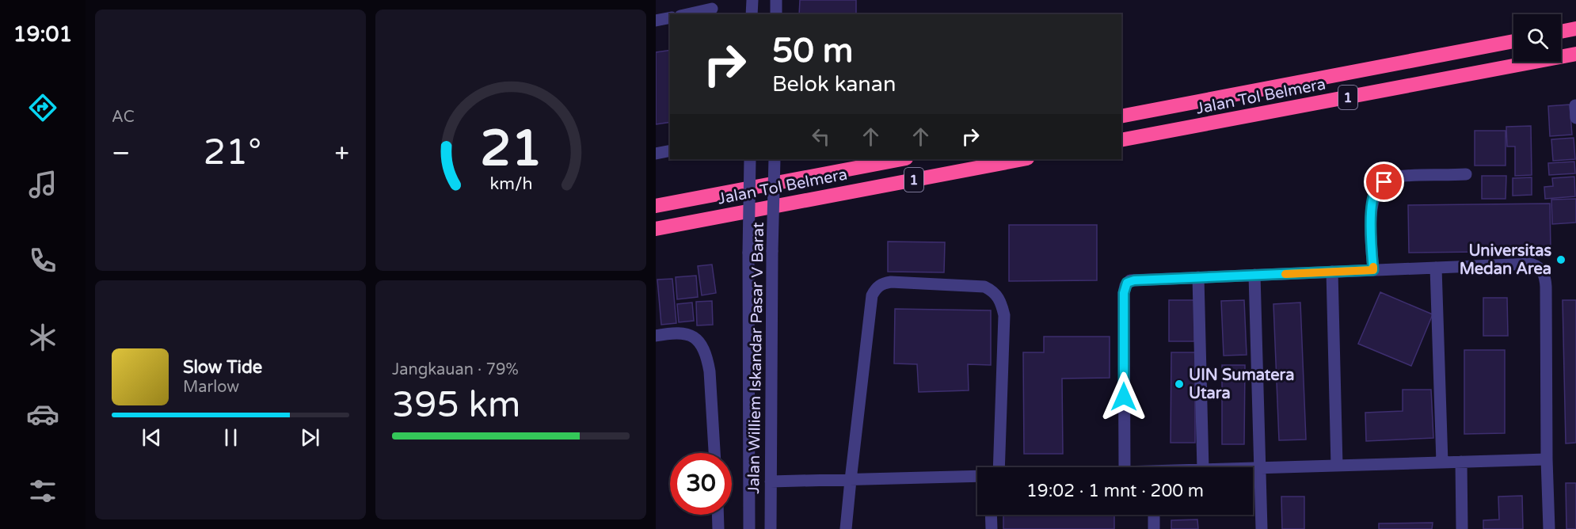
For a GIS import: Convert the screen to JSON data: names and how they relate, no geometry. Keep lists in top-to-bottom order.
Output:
{
  "streets": {
    "highway": ["Jalan Tol Belmera", "1"],
    "street": ["Jalan Williem Iskandar Pasar V Barat"]
  },
  "places": ["Universitas Medan Area", "UIN Sumatera Utara"],
  "page": {
    "tabs": "19:01",
    "tile": [
      "AC",
      ["Jangkauan · 79%", "395 km"]
    ],
    "turn": ["50 m", "Belok kanan"],
    "heat": ["−", "21°", "+"],
    "song": ["Slow Tide", "Marlow"],
    "limit": "30",
    "trip": "19:02 · 1 mnt · 200 m",
    "gauge": ["21", "km/h"]
  }
}
